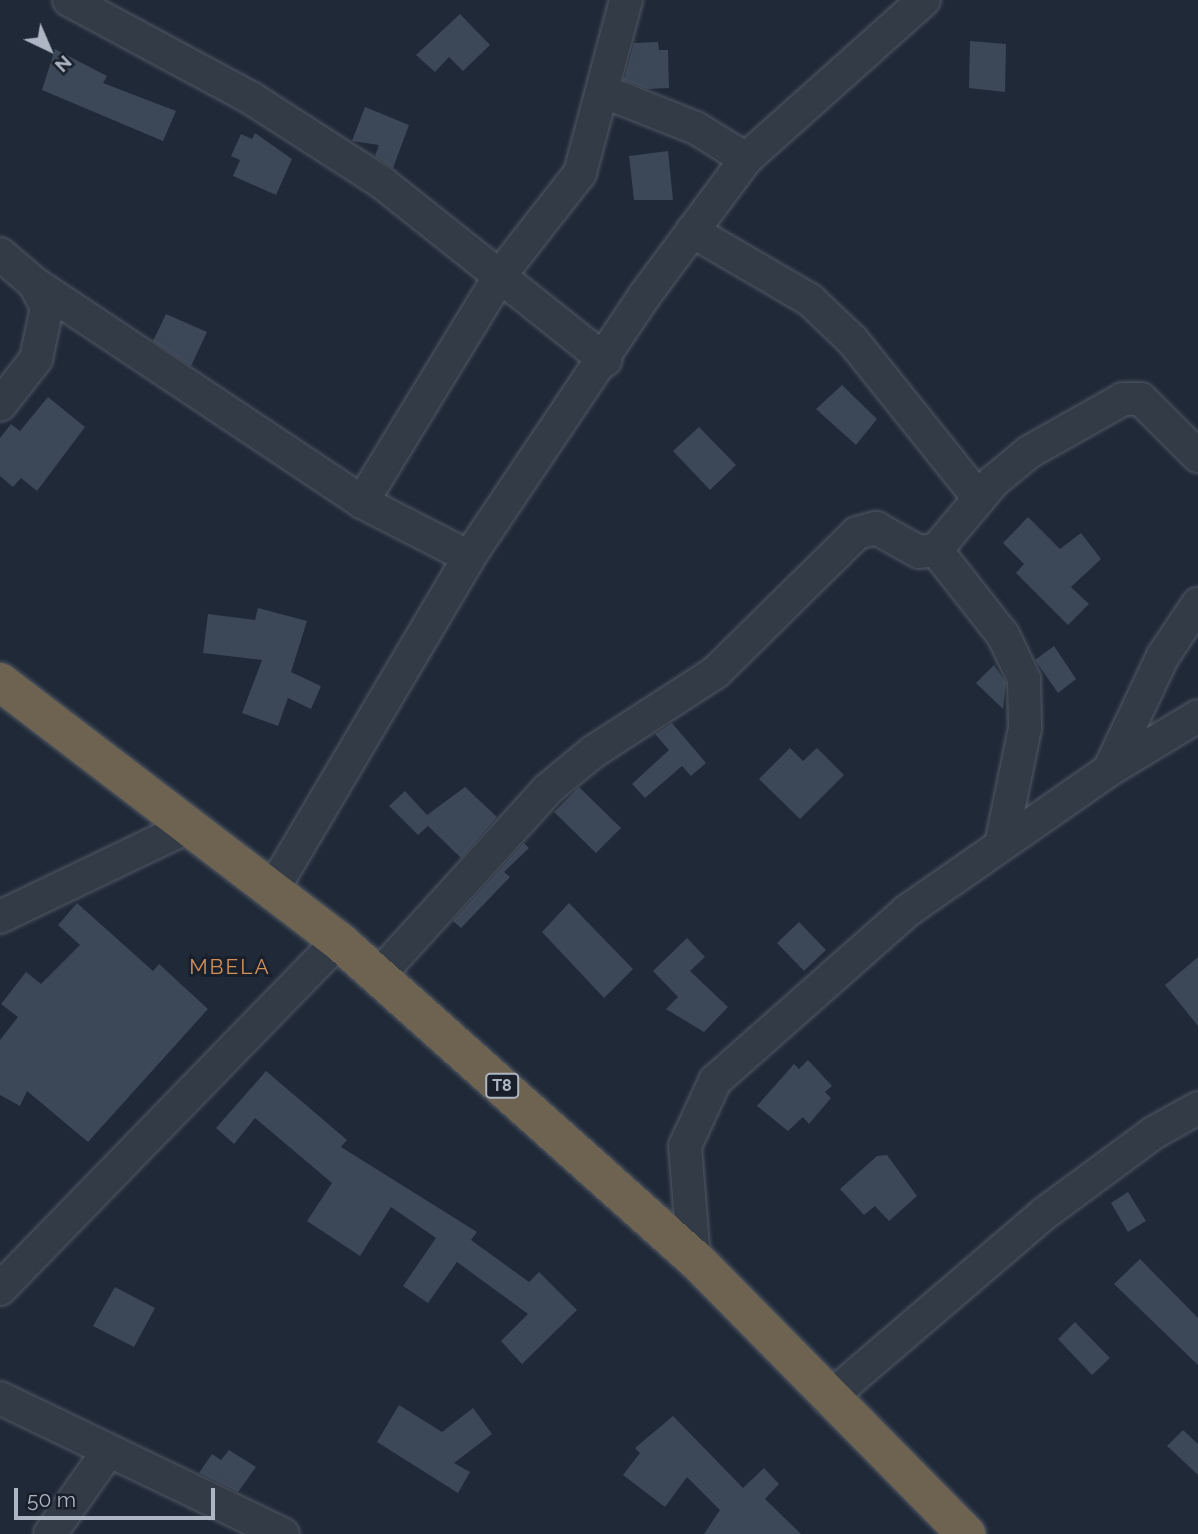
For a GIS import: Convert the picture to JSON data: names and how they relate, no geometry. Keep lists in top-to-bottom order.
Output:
{
  "streets": {
    "highway": ["T8"]
  },
  "districts": ["MBELA"],
  "scale_bar": "50 m",
  "north": "bottom right"
}
